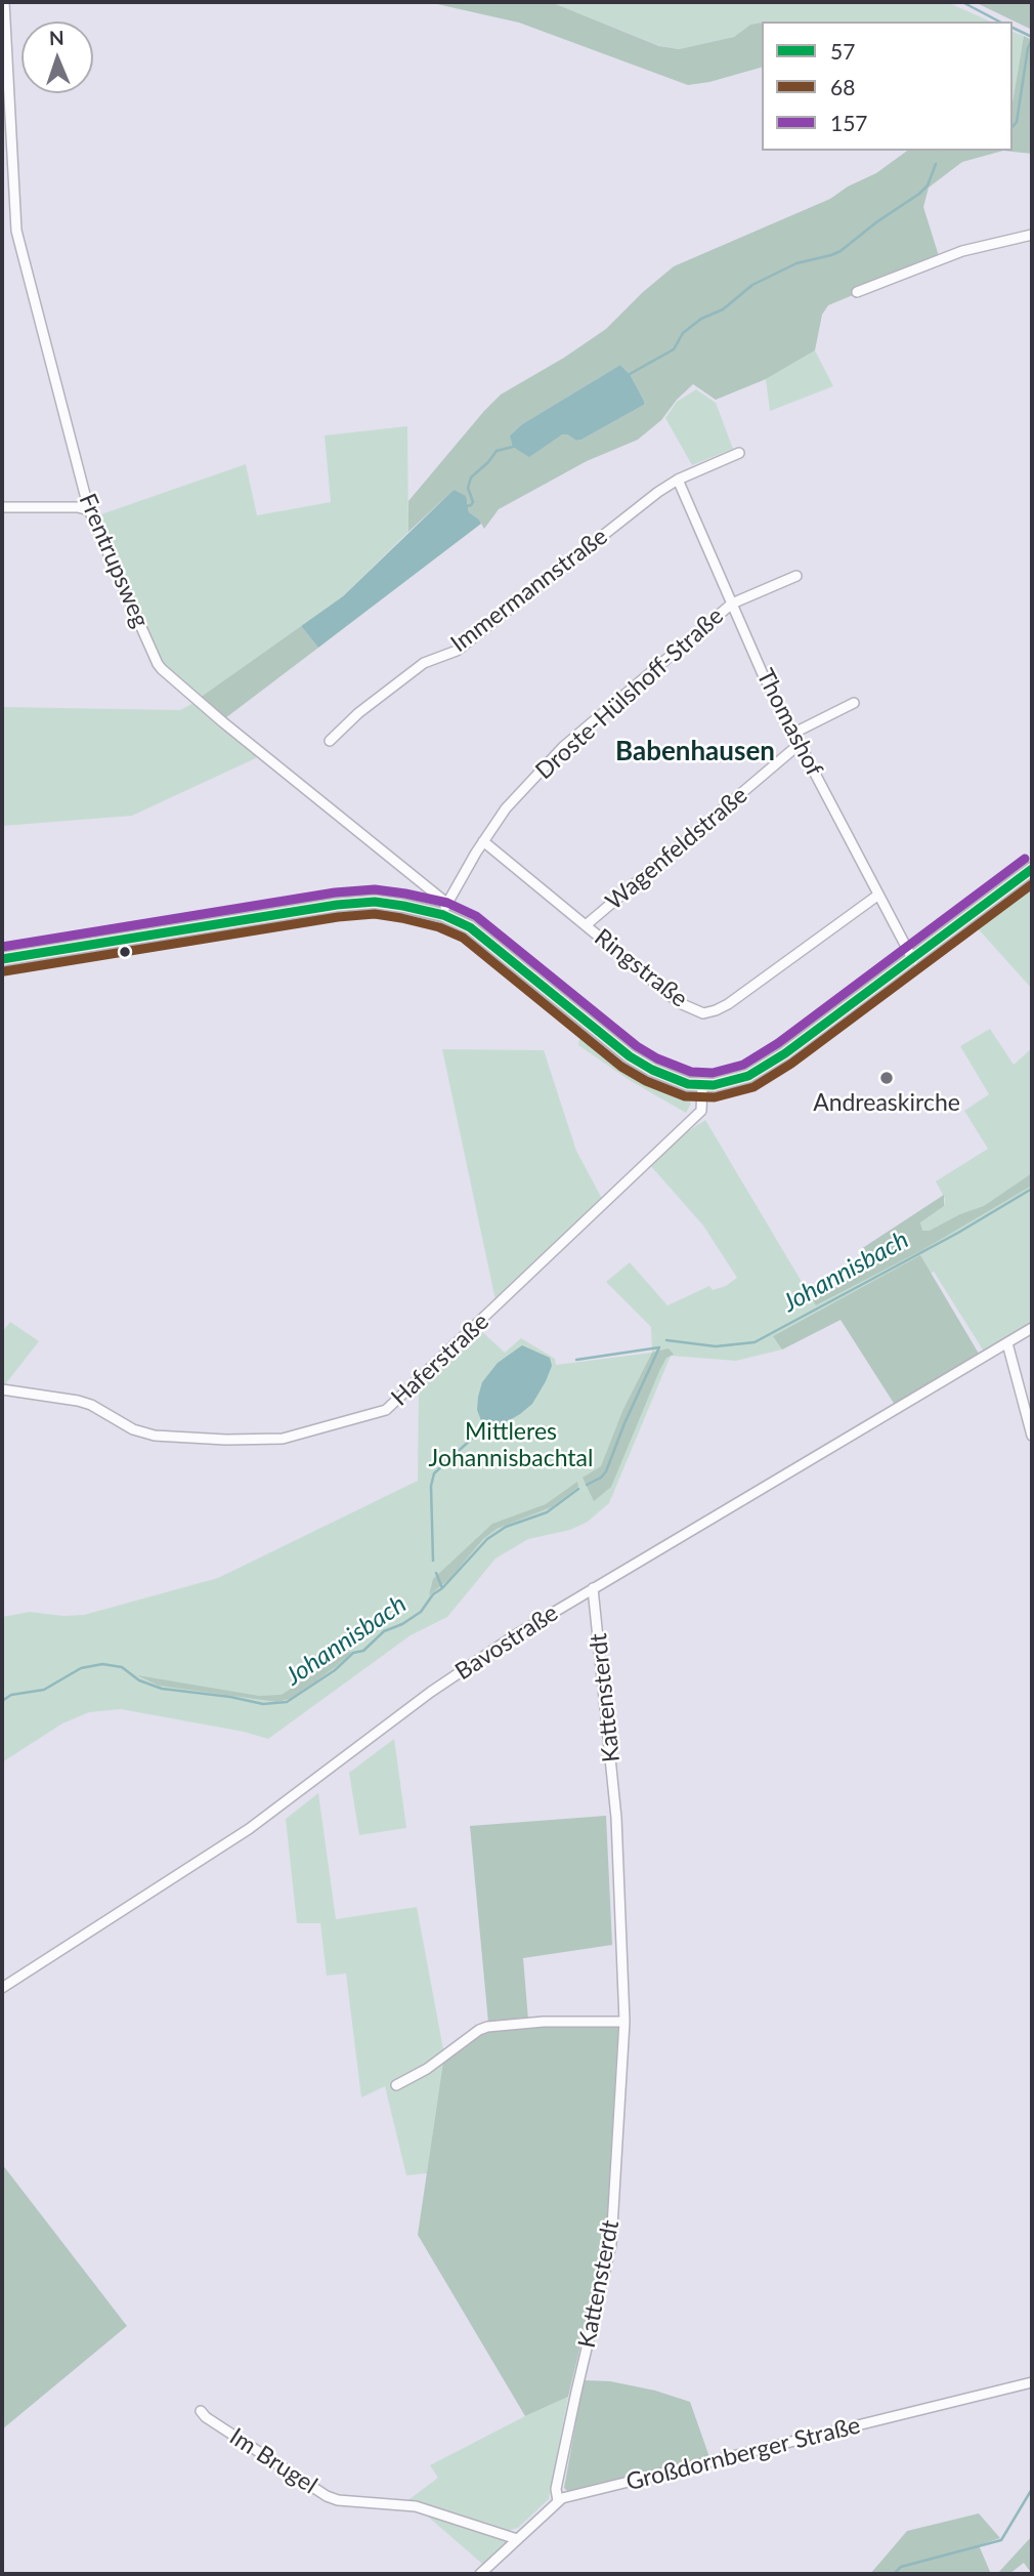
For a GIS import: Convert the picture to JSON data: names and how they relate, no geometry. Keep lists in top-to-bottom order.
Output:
{
  "streets": {
    "street": [
      "Frentrupsweg",
      "Immermannstraße",
      "Droste-Hülshoff-Straße",
      "Thomashof",
      "Wagenfeldstraße",
      "Ringstraße",
      "Haferstraße",
      "Bavostraße",
      "Kattensterdt",
      "Großdornberger Straße",
      "Im Brugel"
    ]
  },
  "crossings": [
    ["Frentrupsweg", "Droste-Hülshoff-Straße"],
    ["Immermannstraße", "Thomashof"],
    ["Droste-Hülshoff-Straße", "Thomashof"],
    ["Droste-Hülshoff-Straße", "Ringstraße"],
    ["Thomashof", "Wagenfeldstraße"],
    ["Thomashof", "Ringstraße"],
    ["Wagenfeldstraße", "Ringstraße"],
    ["Bavostraße", "Kattensterdt"],
    ["Kattensterdt", "Großdornberger Straße"],
    ["Großdornberger Straße", "Im Brugel"]
  ],
  "districts": ["Babenhausen"],
  "water": ["Johannisbach"],
  "parks": ["Mittleres Johannisbachtal"],
  "places": ["Andreaskirche"],
  "lines": ["transit line 157", "transit line 57", "transit line 68"],
  "legend": ["57", "68", "157"],
  "north": "top"
}
